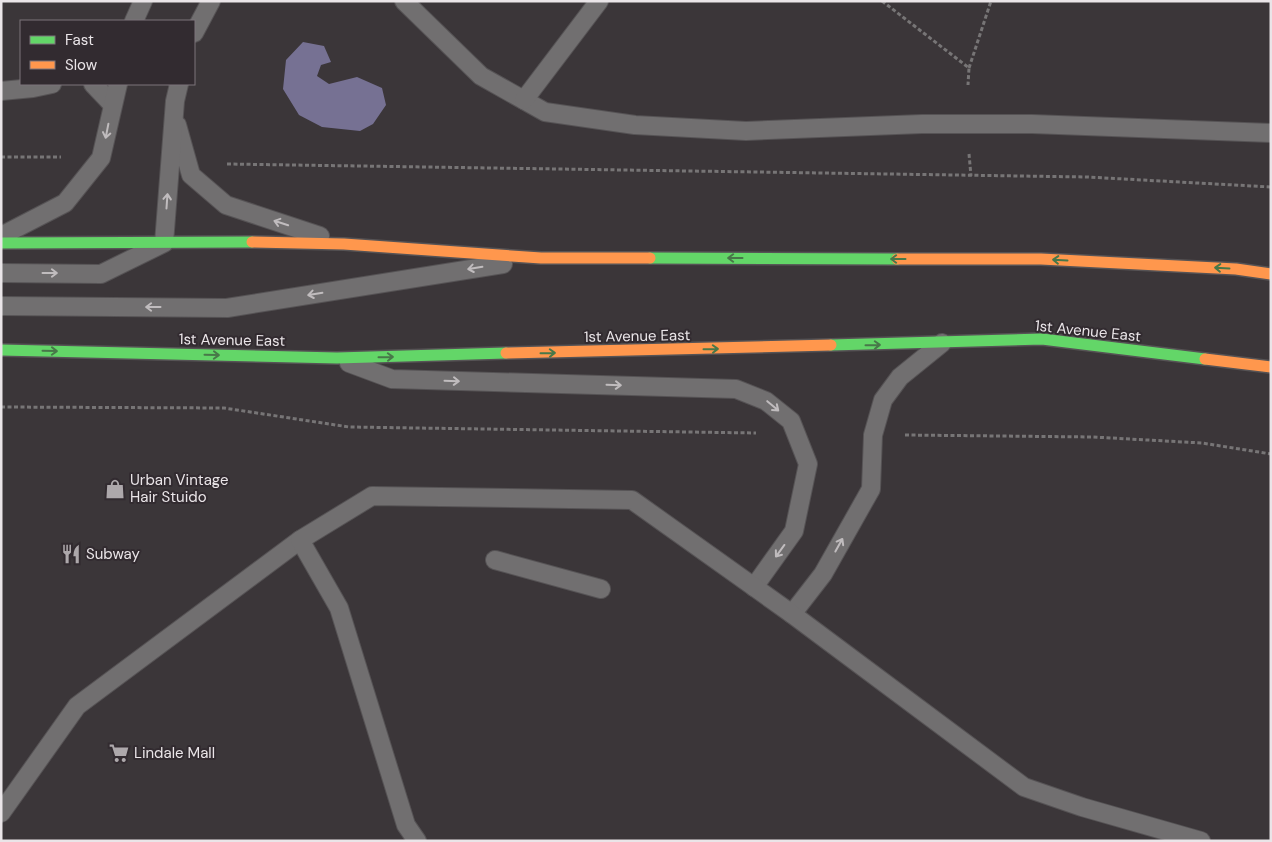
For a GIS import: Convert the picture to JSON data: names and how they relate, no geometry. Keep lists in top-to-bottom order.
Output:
{
  "streets": {
    "main road": ["1st Avenue East"]
  },
  "places": {
    "shop": ["Urban Vintage Hair Stuido"],
    "restaurant": ["Subway"],
    "supermarket": ["Lindale Mall"]
  },
  "legend": ["Fast", "Slow"]
}
